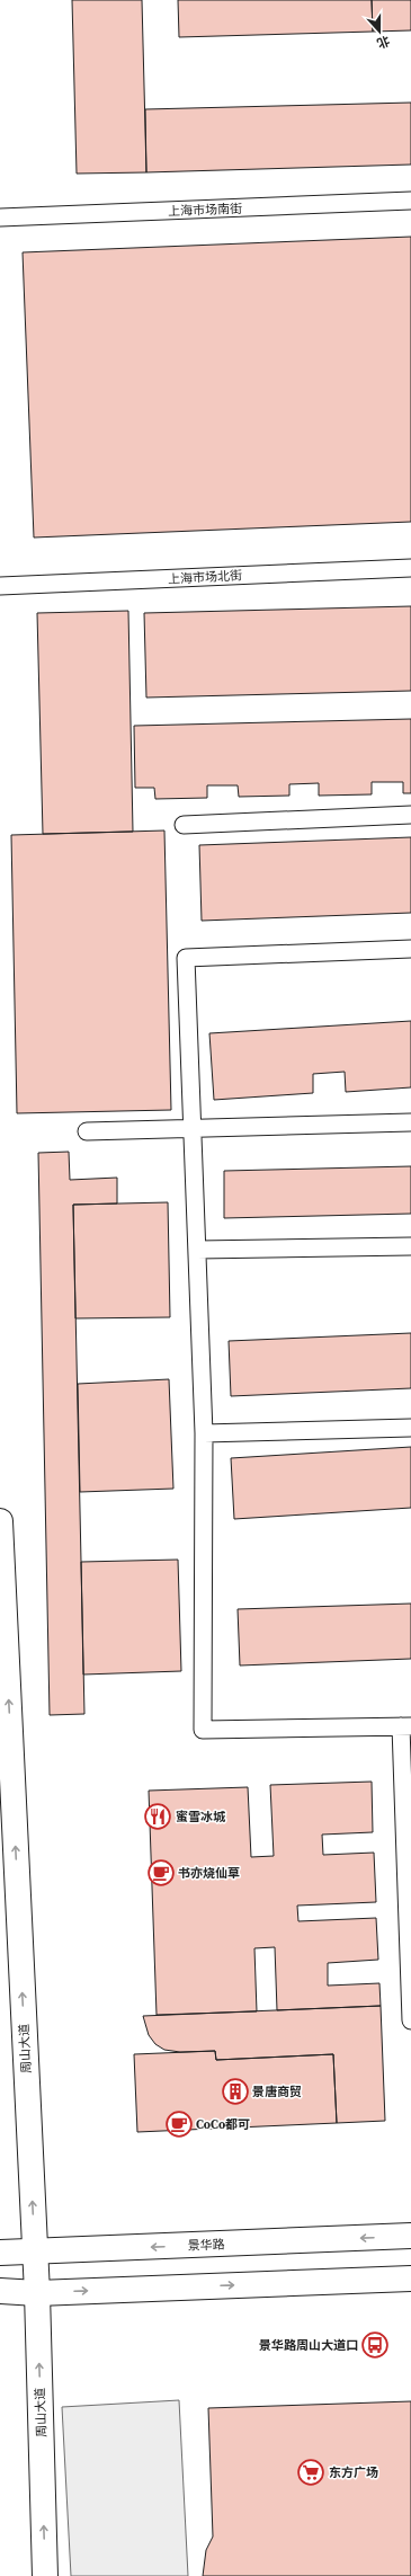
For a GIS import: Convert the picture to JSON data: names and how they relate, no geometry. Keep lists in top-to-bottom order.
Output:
{
  "streets": {
    "main road": ["周山大道", "景华路"],
    "lane": ["上海市场南街", "上海市场北街"]
  },
  "crossings": [
    ["周山大道", "景华路"]
  ],
  "one_way": ["周山大道"],
  "places": {
    "restaurant": ["蜜雪冰城"],
    "cafe": ["书亦烧仙草", "CoCo都可"],
    "building": ["景唐商贸"],
    "bus stop": ["景华路周山大道口"],
    "supermarket": ["东方广场"]
  },
  "north": "bottom"
}
